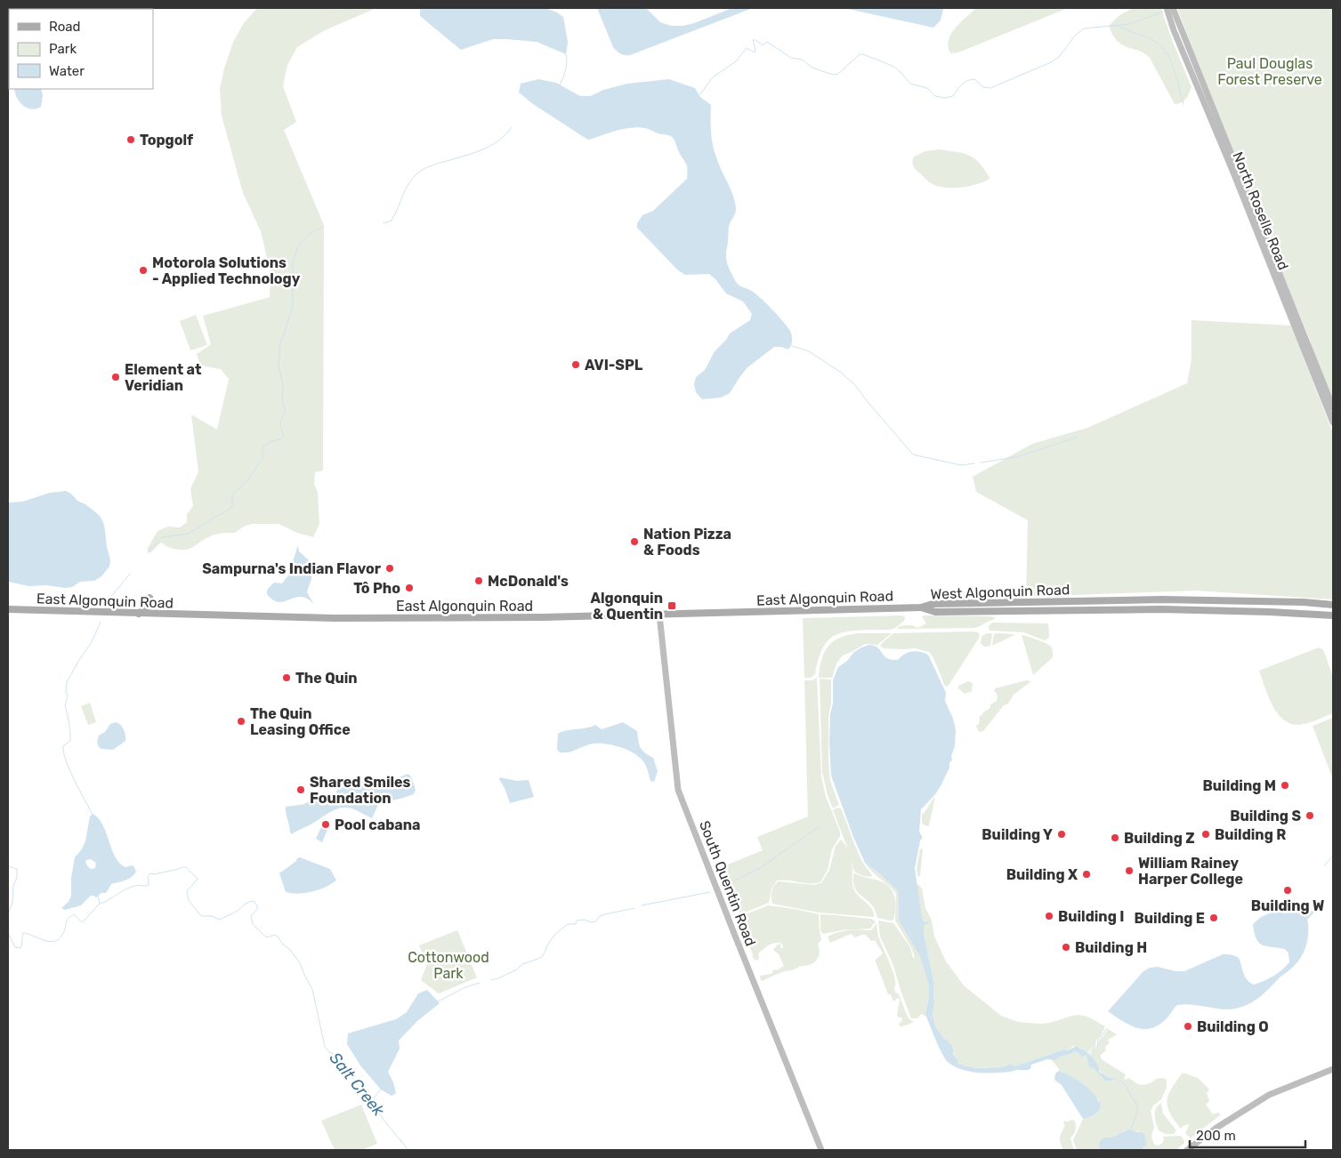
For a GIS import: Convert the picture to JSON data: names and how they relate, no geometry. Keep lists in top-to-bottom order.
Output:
{
  "streets": {
    "main road": [
      "North Roselle Road",
      "West Algonquin Road",
      "East Algonquin Road",
      "South Quentin Road"
    ]
  },
  "crossings": [
    ["West Algonquin Road", "East Algonquin Road"],
    ["East Algonquin Road", "South Quentin Road"]
  ],
  "water": ["Salt Creek"],
  "parks": ["Paul Douglas Forest Preserve", "Cottonwood Park"],
  "places": {
    "other": [
      "Topgolf",
      "Motorola Solutions - Applied Technology",
      "AVI-SPL",
      "Element at Veridian",
      "Nation Pizza & Foods",
      "Sampurna's Indian Flavor",
      "McDonald's",
      "Tô Pho",
      "The Quin",
      "The Quin Leasing Office",
      "Building M",
      "Shared Smiles Foundation",
      "Building S",
      "Pool cabana",
      "Building Y",
      "Building R",
      "Building Z",
      "William Rainey Harper College",
      "Building X",
      "Building W",
      "Building I",
      "Building E",
      "Building H",
      "Building O"
    ],
    "transit": ["Algonquin & Quentin"]
  },
  "legend": ["Road", "Park", "Water"],
  "scale_bar": "200 m"
}
